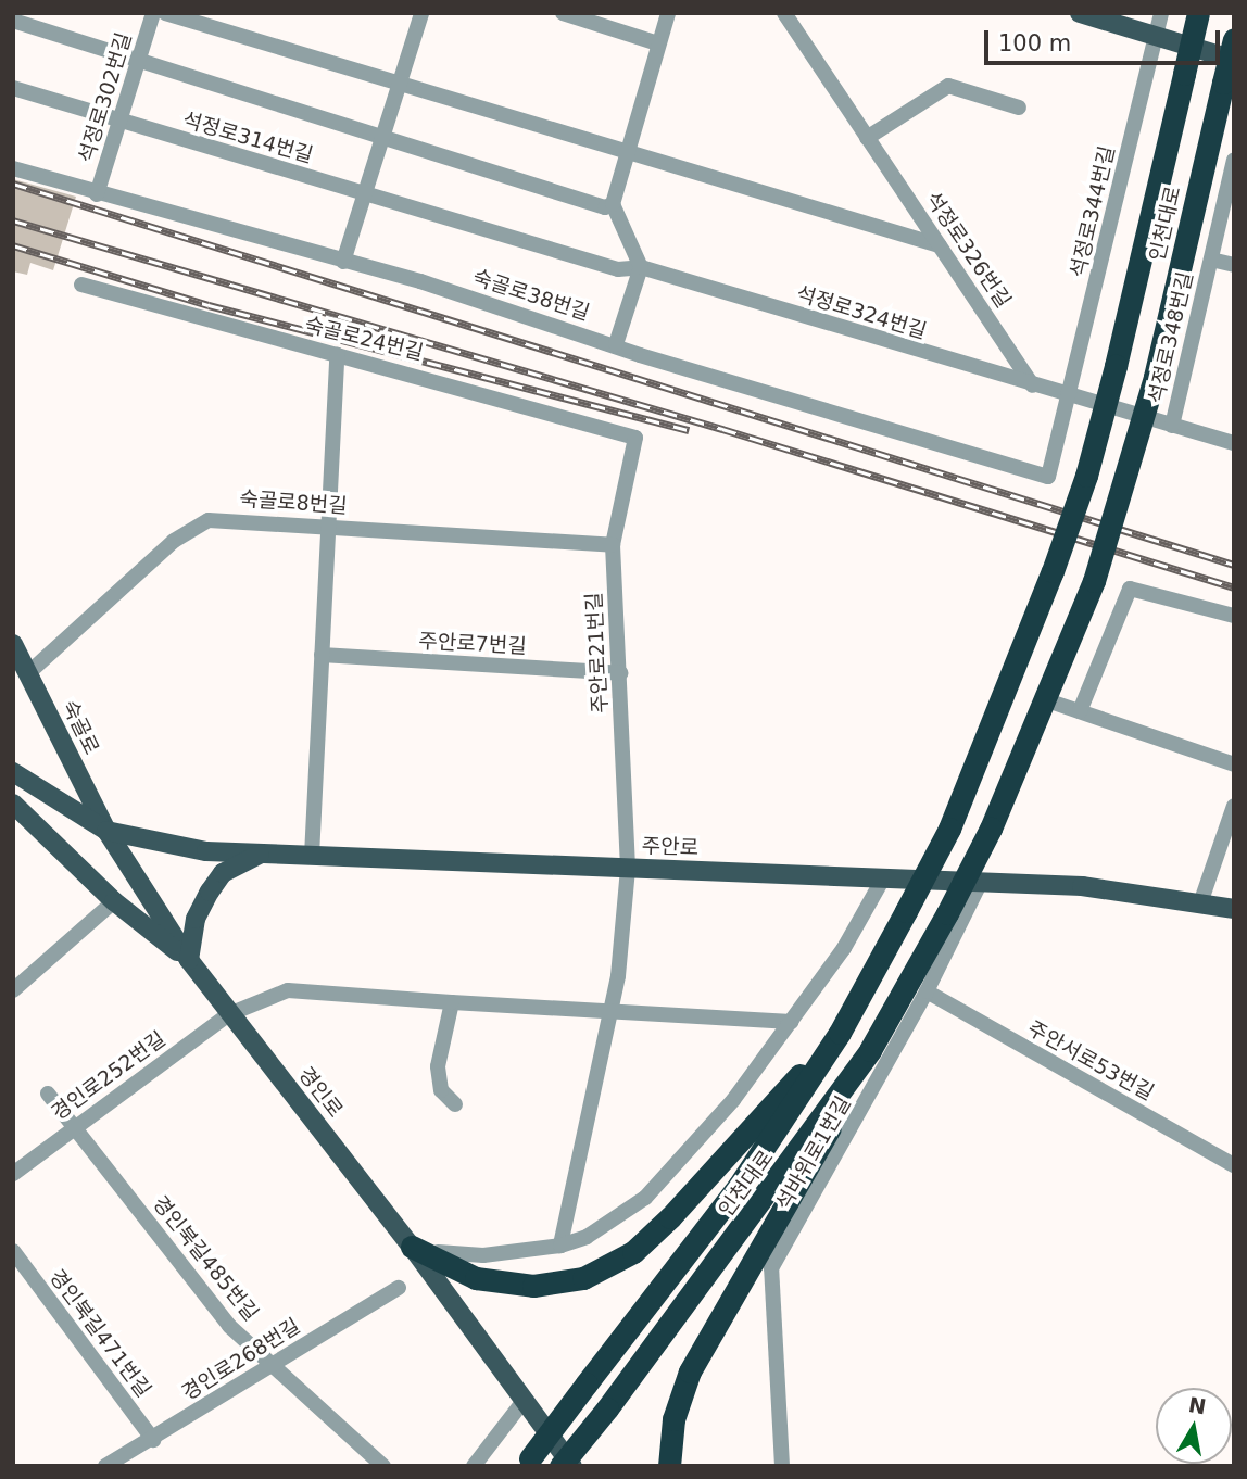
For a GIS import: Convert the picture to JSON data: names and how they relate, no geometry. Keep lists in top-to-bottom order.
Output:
{
  "streets": {
    "highway": ["인천대로"],
    "main road": ["숙골로", "주안로", "경인로"],
    "street": [
      "석정로302번길",
      "석정로314번길",
      "석정로344번길",
      "석정로326번길",
      "숙골로38번길",
      "석정로324번길",
      "석정로348번길",
      "숙골로24번길",
      "숙골로8번길",
      "주안로7번길",
      "주안로21번길",
      "주안서로53번길",
      "경인로252번길",
      "석바위로1번길",
      "경인북길485번길",
      "경인북길471번길",
      "경인로268번길"
    ]
  },
  "crossings": [
    ["석정로302번길", "석정로314번길"],
    ["석정로302번길", "숙골로38번길"],
    ["석정로314번길", "석정로324번길"],
    ["석정로344번길", "숙골로38번길"],
    ["석정로344번길", "석정로324번길"],
    ["석정로326번길", "석정로324번길"],
    ["석정로324번길", "석정로348번길"],
    ["숙골로24번길", "주안로21번길"],
    ["숙골로8번길", "주안로21번길"],
    ["숙골로8번길", "숙골로"],
    ["주안로7번길", "주안로21번길"],
    ["주안로21번길", "주안로"],
    ["주안로21번길", "경인로252번길"],
    ["숙골로", "주안로"],
    ["숙골로", "경인로"],
    ["주안로", "경인로"],
    ["주안로", "석바위로1번길"],
    ["주안서로53번길", "석바위로1번길"],
    ["경인로252번길", "경인로"],
    ["경인로252번길", "경인북길485번길"],
    ["경인북길485번길", "경인로268번길"],
    ["경인북길471번길", "경인로268번길"]
  ],
  "scale_bar": "100 m",
  "north": "top"
}
